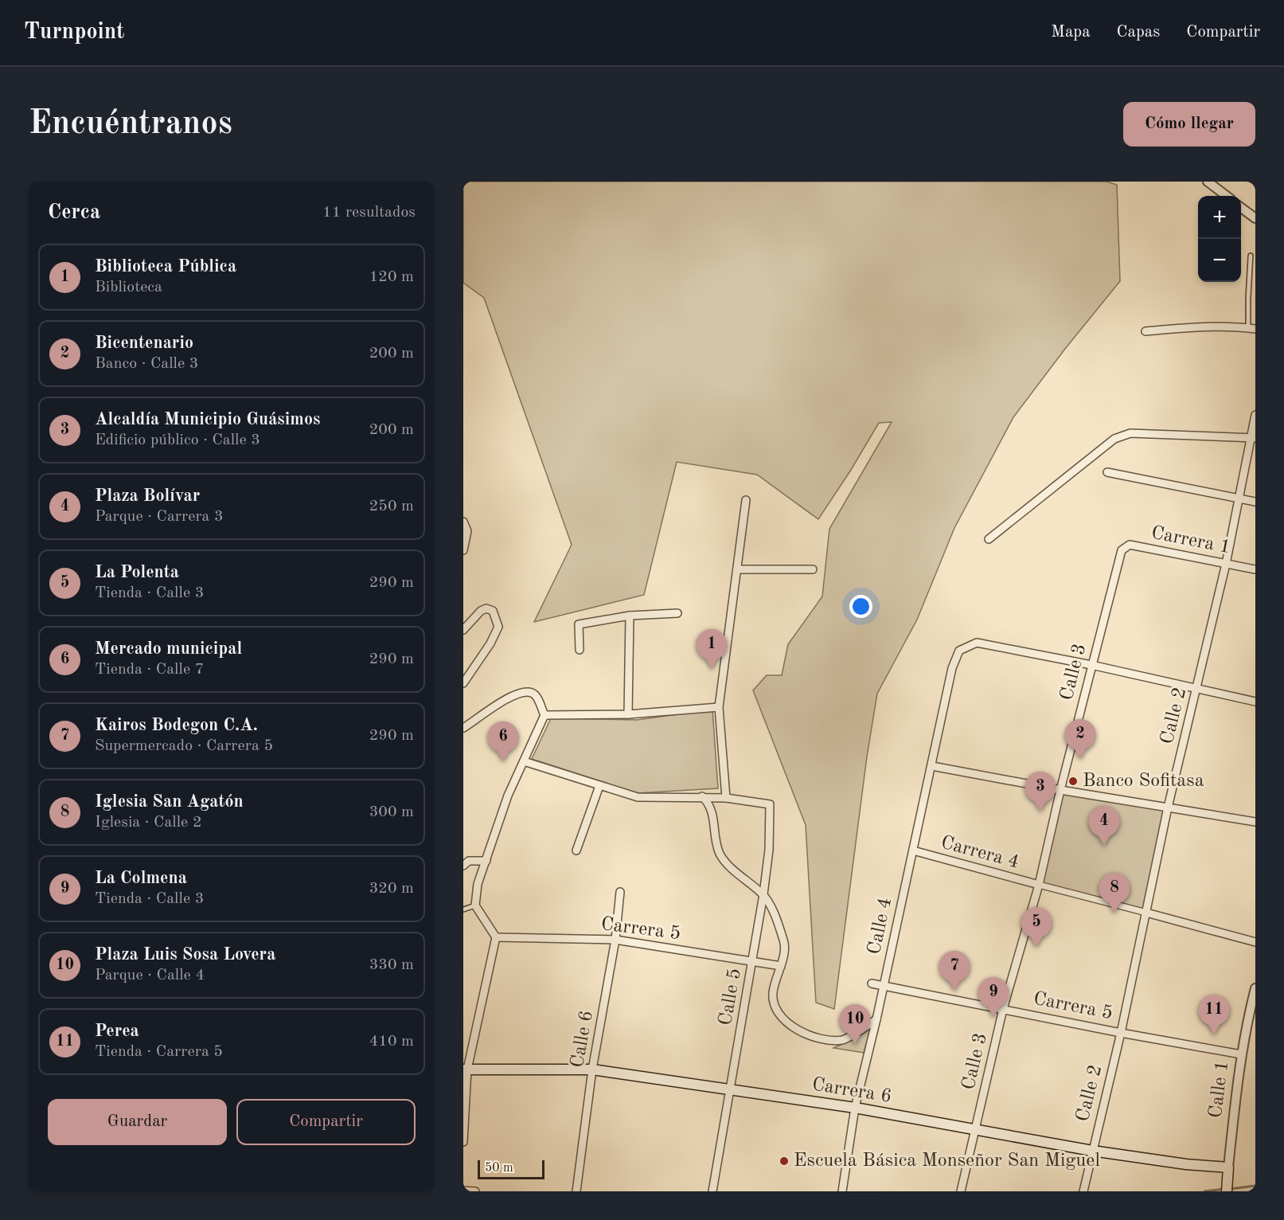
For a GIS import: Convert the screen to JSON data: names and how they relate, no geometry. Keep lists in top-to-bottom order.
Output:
{
  "streets": {
    "main road": ["Carrera 6"],
    "street": [
      "Carrera 1",
      "Calle 3",
      "Calle 2",
      "Carrera 4",
      "Calle 4",
      "Carrera 5",
      "Calle 5",
      "Calle 6",
      "Calle 1"
    ]
  },
  "crossings": [
    ["Carrera 1", "Calle 3"],
    ["Carrera 1", "Calle 2"],
    ["Calle 3", "Carrera 4"],
    ["Calle 3", "Calle 4"],
    ["Calle 3", "Carrera 5"],
    ["Calle 3", "Carrera 6"],
    ["Calle 2", "Calle 4"],
    ["Calle 2", "Carrera 5"],
    ["Calle 2", "Carrera 6"],
    ["Carrera 4", "Calle 4"],
    ["Calle 4", "Carrera 5"],
    ["Calle 4", "Carrera 6"],
    ["Carrera 5", "Calle 5"],
    ["Carrera 5", "Calle 6"],
    ["Carrera 5", "Calle 1"],
    ["Calle 5", "Carrera 6"],
    ["Calle 6", "Carrera 6"],
    ["Calle 1", "Carrera 6"]
  ],
  "places": ["Banco Sofitasa", "Escuela Básica Monseñor San Miguel"],
  "scale_bar": "50 m",
  "page": {
    "header": "Turnpoint",
    "nav": ["Mapa", "Capas", "Compartir"],
    "buttons": [
      "Cómo llegar",
      ["Guardar", "Compartir"]
    ],
    "title": "Encuéntranos",
    "heading": ["Cerca", "11 resultados"],
    "map_buttons": ["+", "−"],
    "list": [
      {
        "mark": "1",
        "name": "Biblioteca Pública",
        "note": "Biblioteca",
        "value": "120 m"
      },
      {
        "mark": "2",
        "name": "Bicentenario",
        "note": "Banco · Calle 3",
        "value": "200 m"
      },
      {
        "mark": "3",
        "name": "Alcaldía Municipio Guásimos",
        "note": "Edificio público · Calle 3",
        "value": "200 m"
      },
      {
        "mark": "4",
        "name": "Plaza Bolívar",
        "note": "Parque · Carrera 3",
        "value": "250 m"
      },
      {
        "mark": "5",
        "name": "La Polenta",
        "note": "Tienda · Calle 3",
        "value": "290 m"
      },
      {
        "mark": "6",
        "name": "Mercado municipal",
        "note": "Tienda · Calle 7",
        "value": "290 m"
      },
      {
        "mark": "7",
        "name": "Kairos Bodegon C.A.",
        "note": "Supermercado · Carrera 5",
        "value": "290 m"
      },
      {
        "mark": "8",
        "name": "Iglesia San Agatón",
        "note": "Iglesia · Calle 2",
        "value": "300 m"
      },
      {
        "mark": "9",
        "name": "La Colmena",
        "note": "Tienda · Calle 3",
        "value": "320 m"
      },
      {
        "mark": "10",
        "name": "Plaza Luis Sosa Lovera",
        "note": "Parque · Calle 4",
        "value": "330 m"
      },
      {
        "mark": "11",
        "name": "Perea",
        "note": "Tienda · Carrera 5",
        "value": "410 m"
      }
    ],
    "pins": [
      "1",
      "2",
      "6",
      "3",
      "4",
      "8",
      "5",
      "7",
      "9",
      "11",
      "10"
    ],
    "scale": "50 m"
  }
}
